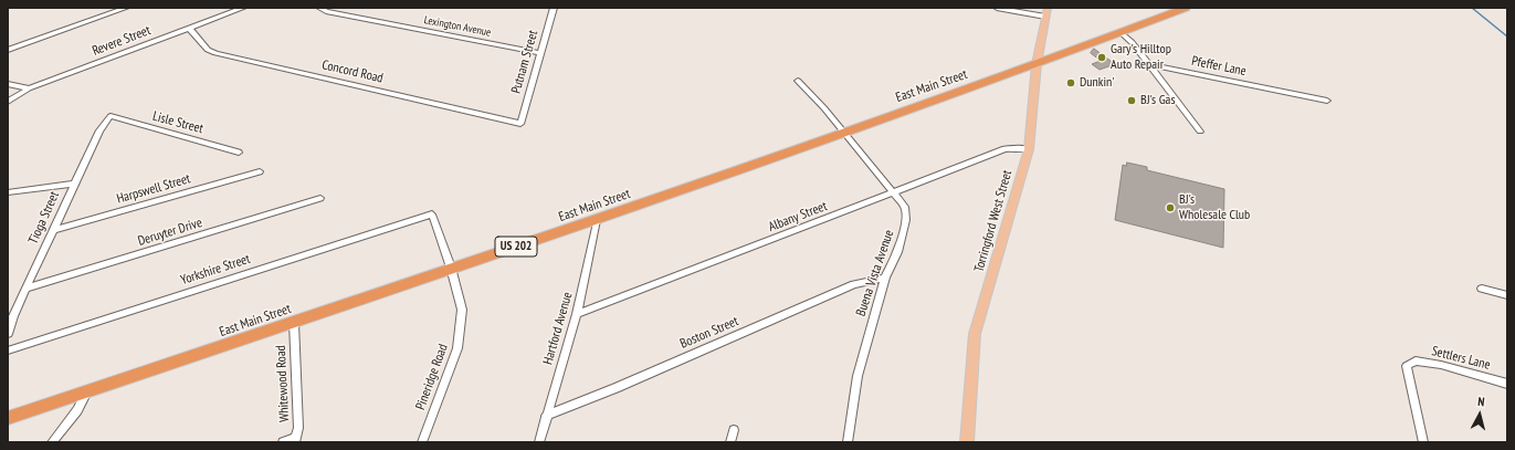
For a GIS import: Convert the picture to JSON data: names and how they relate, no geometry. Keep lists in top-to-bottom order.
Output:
{
  "streets": {
    "highway": ["East Main Street", "US 202"],
    "main road": ["Torringford West Street"],
    "street": [
      "Lexington Avenue",
      "Revere Street",
      "Putnam Street",
      "Pfeffer Lane",
      "Concord Road",
      "Lisle Street",
      "Harpswell Street",
      "Albany Street",
      "Tioga Street",
      "Deruyter Drive",
      "Yorkshire Street",
      "Buena Vista Avenue",
      "Hartford Avenue",
      "Boston Street",
      "Settlers Lane",
      "Pineridge Road",
      "Whitewood Road"
    ]
  },
  "crossings": [
    ["Lexington Avenue", "Putnam Street"],
    ["Revere Street", "Concord Road"],
    ["Putnam Street", "Concord Road"],
    ["East Main Street", "Torringford West Street"],
    ["East Main Street", "Yorkshire Street"],
    ["East Main Street", "Buena Vista Avenue"],
    ["East Main Street", "Hartford Avenue"],
    ["East Main Street", "Pineridge Road"],
    ["East Main Street", "Whitewood Road"],
    ["Lisle Street", "Tioga Street"],
    ["Harpswell Street", "Tioga Street"],
    ["Albany Street", "Torringford West Street"],
    ["Albany Street", "Buena Vista Avenue"],
    ["Albany Street", "Hartford Avenue"],
    ["Tioga Street", "Deruyter Drive"],
    ["Yorkshire Street", "Pineridge Road"],
    ["Buena Vista Avenue", "Boston Street"],
    ["Hartford Avenue", "Boston Street"]
  ],
  "places": [
    "Gary's Hilltop Auto Repair",
    "Dunkin'",
    "BJ's Gas",
    "BJ's Wholesale Club"
  ],
  "north": "top"
}
